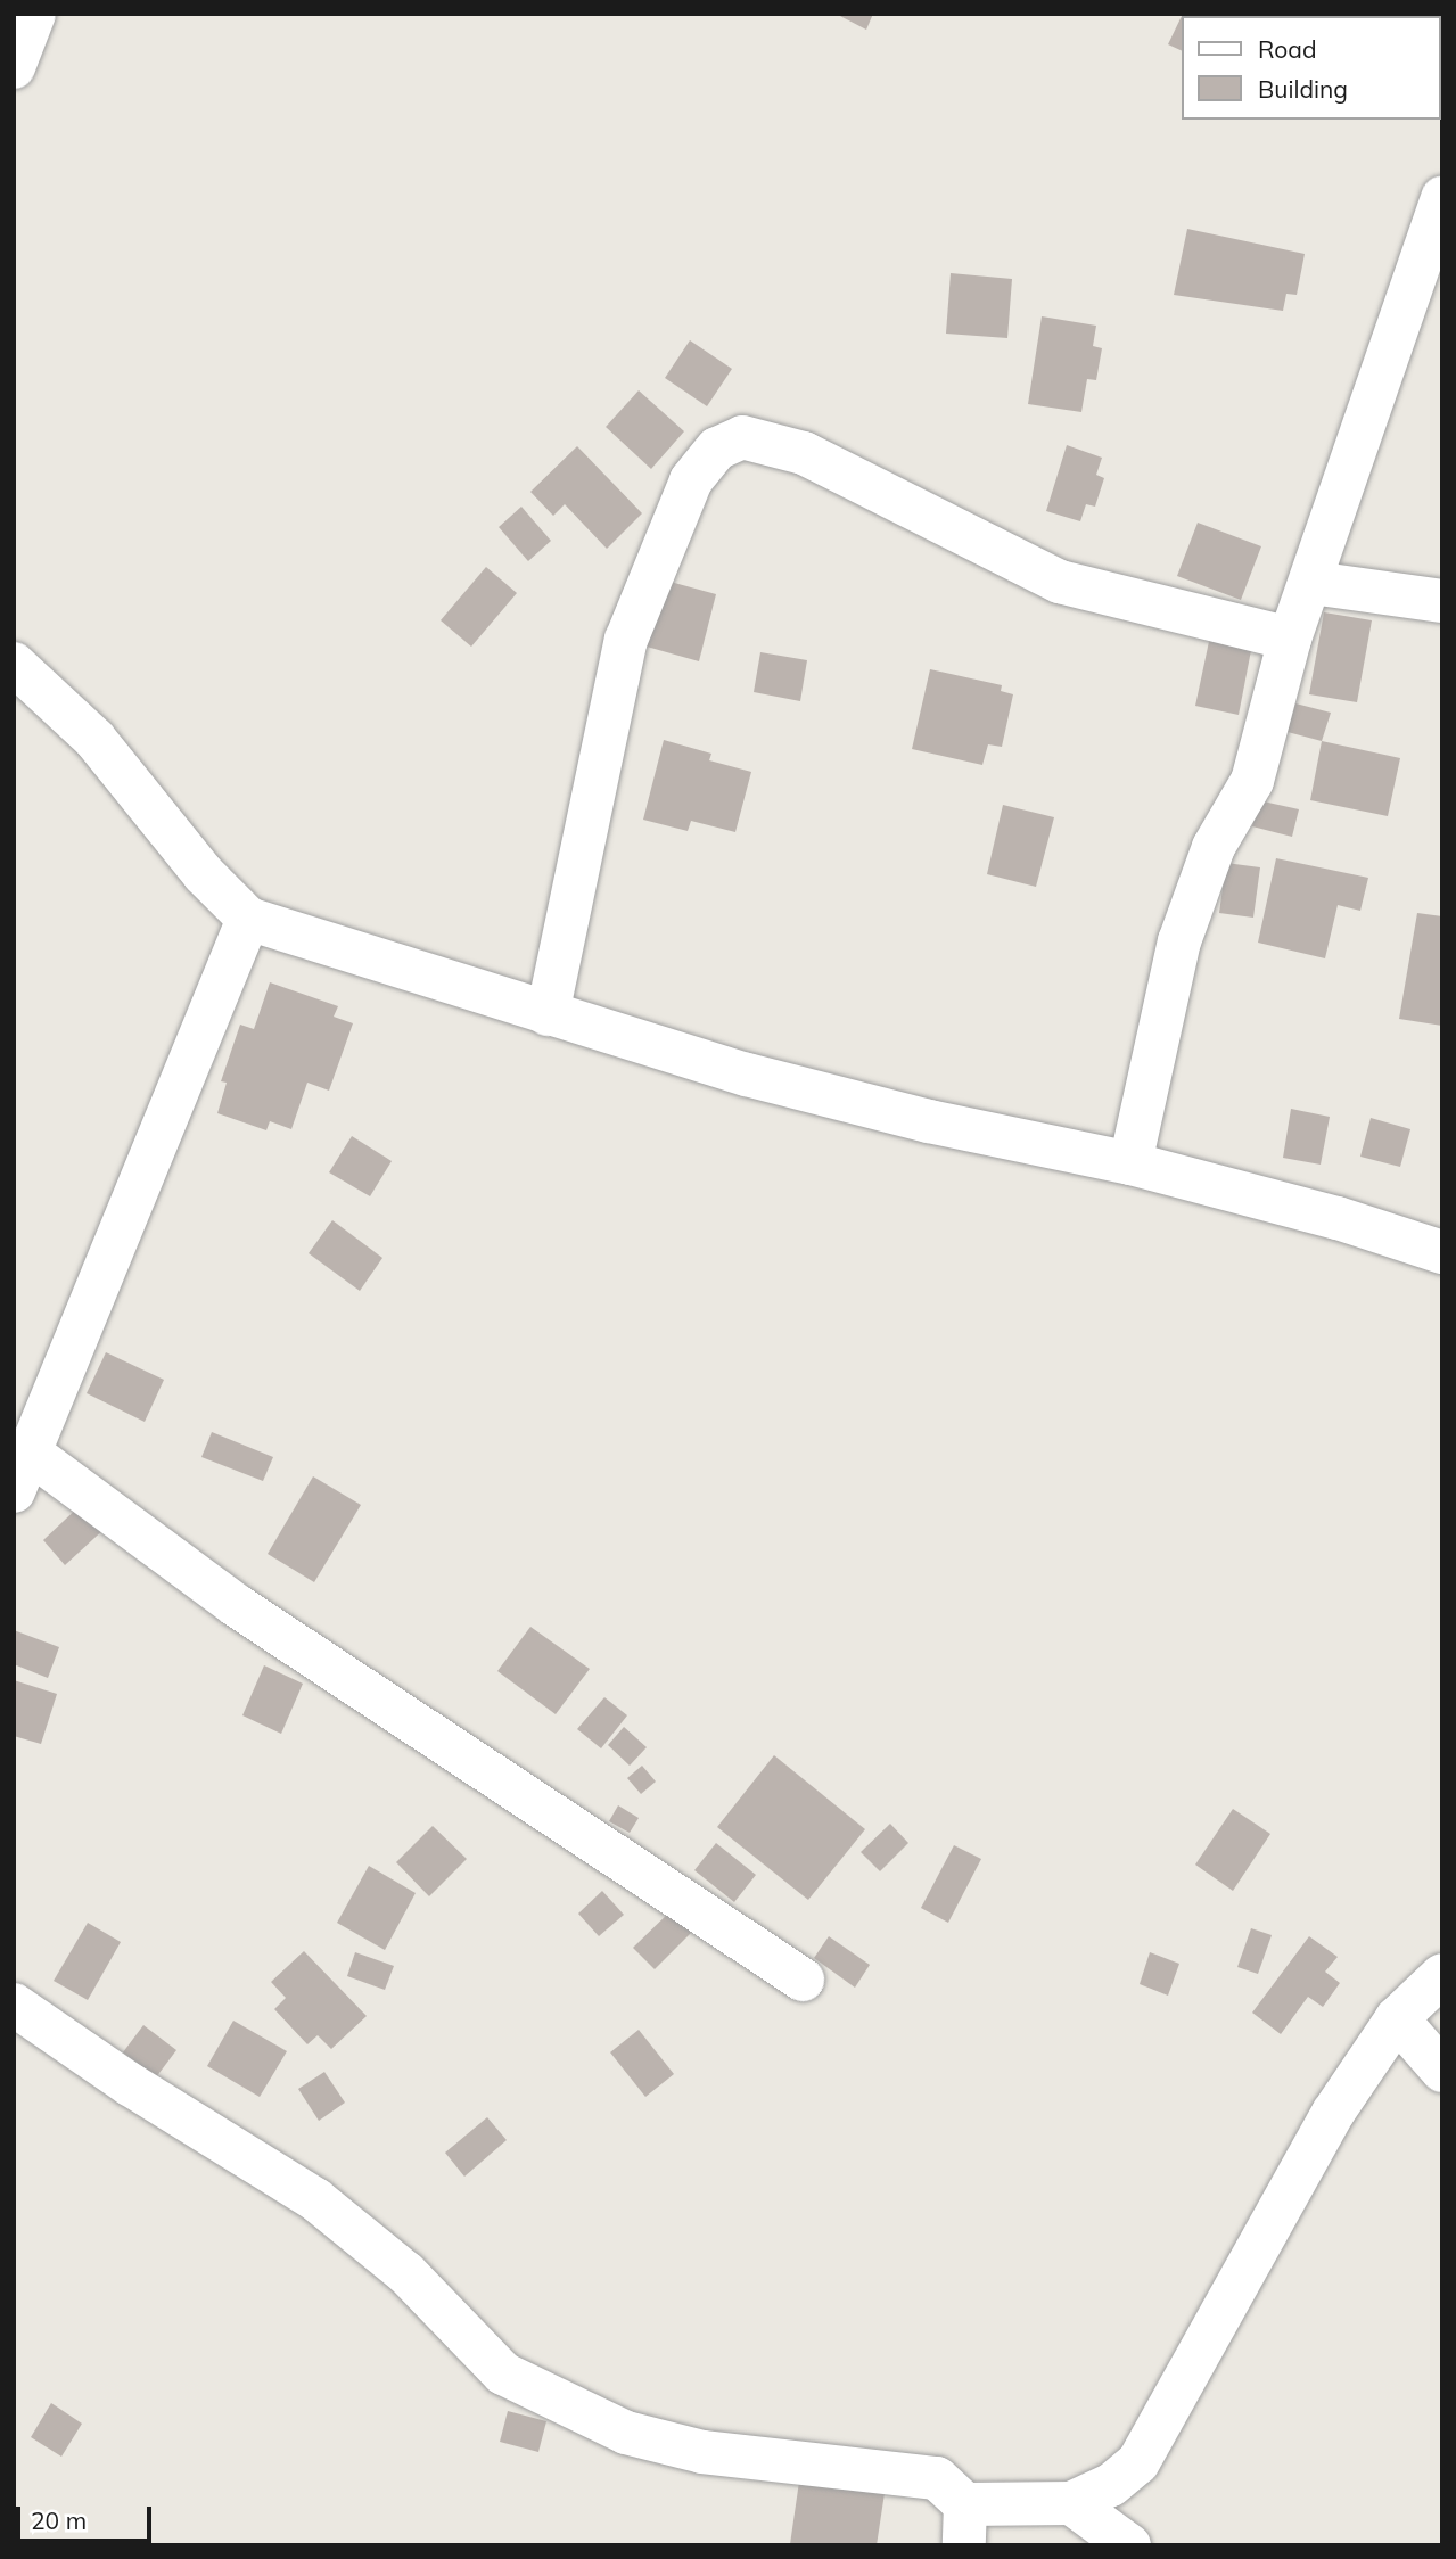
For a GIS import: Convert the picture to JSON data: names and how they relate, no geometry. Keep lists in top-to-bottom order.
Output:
{
  "legend": ["Road", "Building"],
  "scale_bar": "20 m"
}
